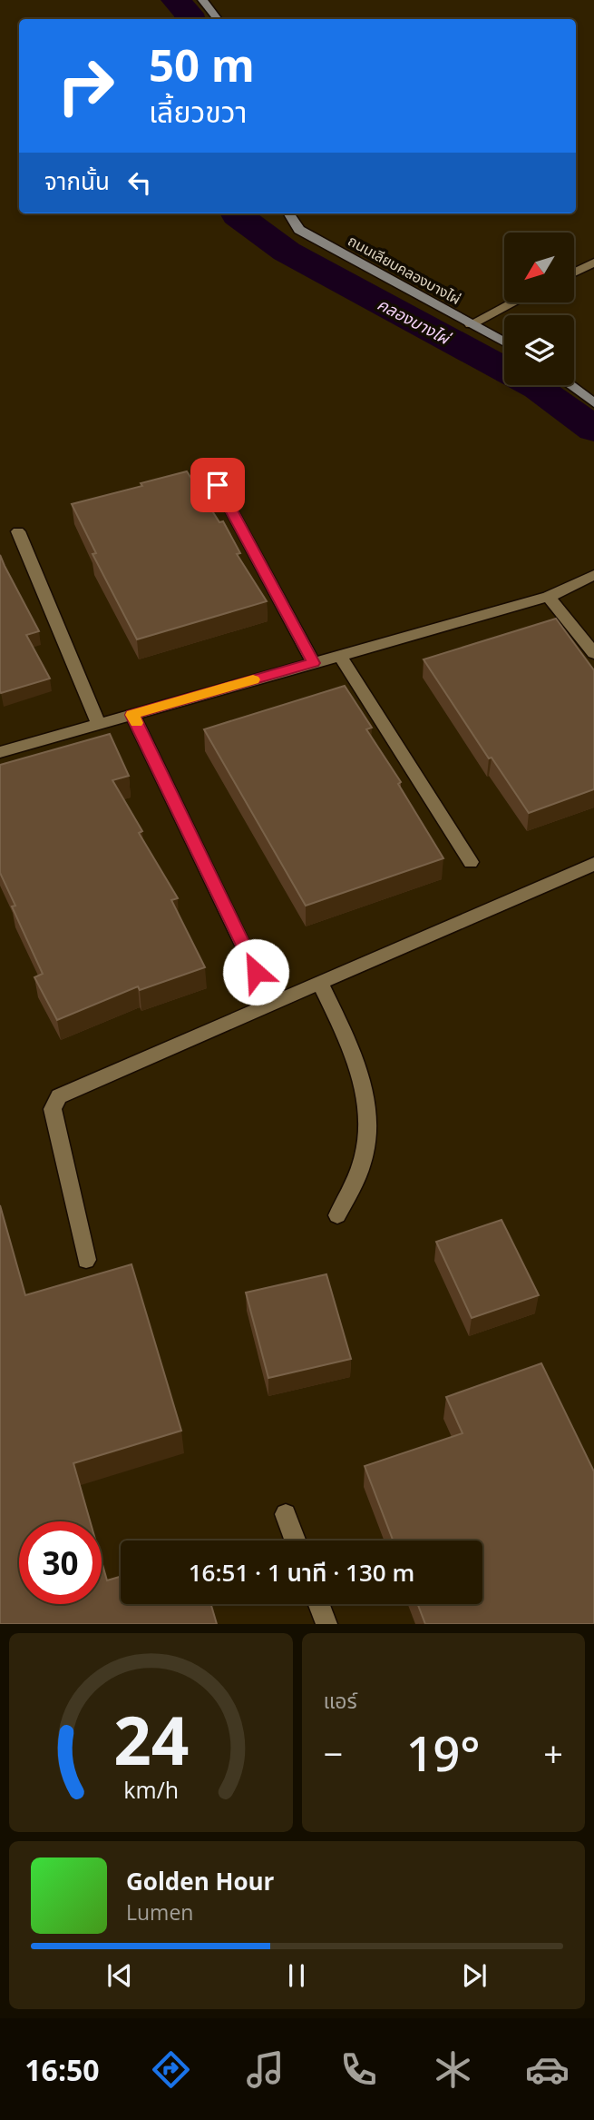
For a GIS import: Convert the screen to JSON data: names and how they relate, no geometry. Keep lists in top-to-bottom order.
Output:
{
  "streets": {
    "street": ["ถนนเลียบคลองบางไผ่"]
  },
  "water": ["คลองบางไผ่"],
  "north": "bottom left",
  "page": {
    "turn": ["50 m", "เลี้ยวขวา"],
    "then": "จากนั้น",
    "limit": "30",
    "trip": "16:51 · 1 นาที · 130 m",
    "tile": "แอร์",
    "heat": ["−", "19°", "+"],
    "song": ["Golden Hour", "Lumen"],
    "tabs": "16:50",
    "gauge": ["24", "km/h"]
  }
}
